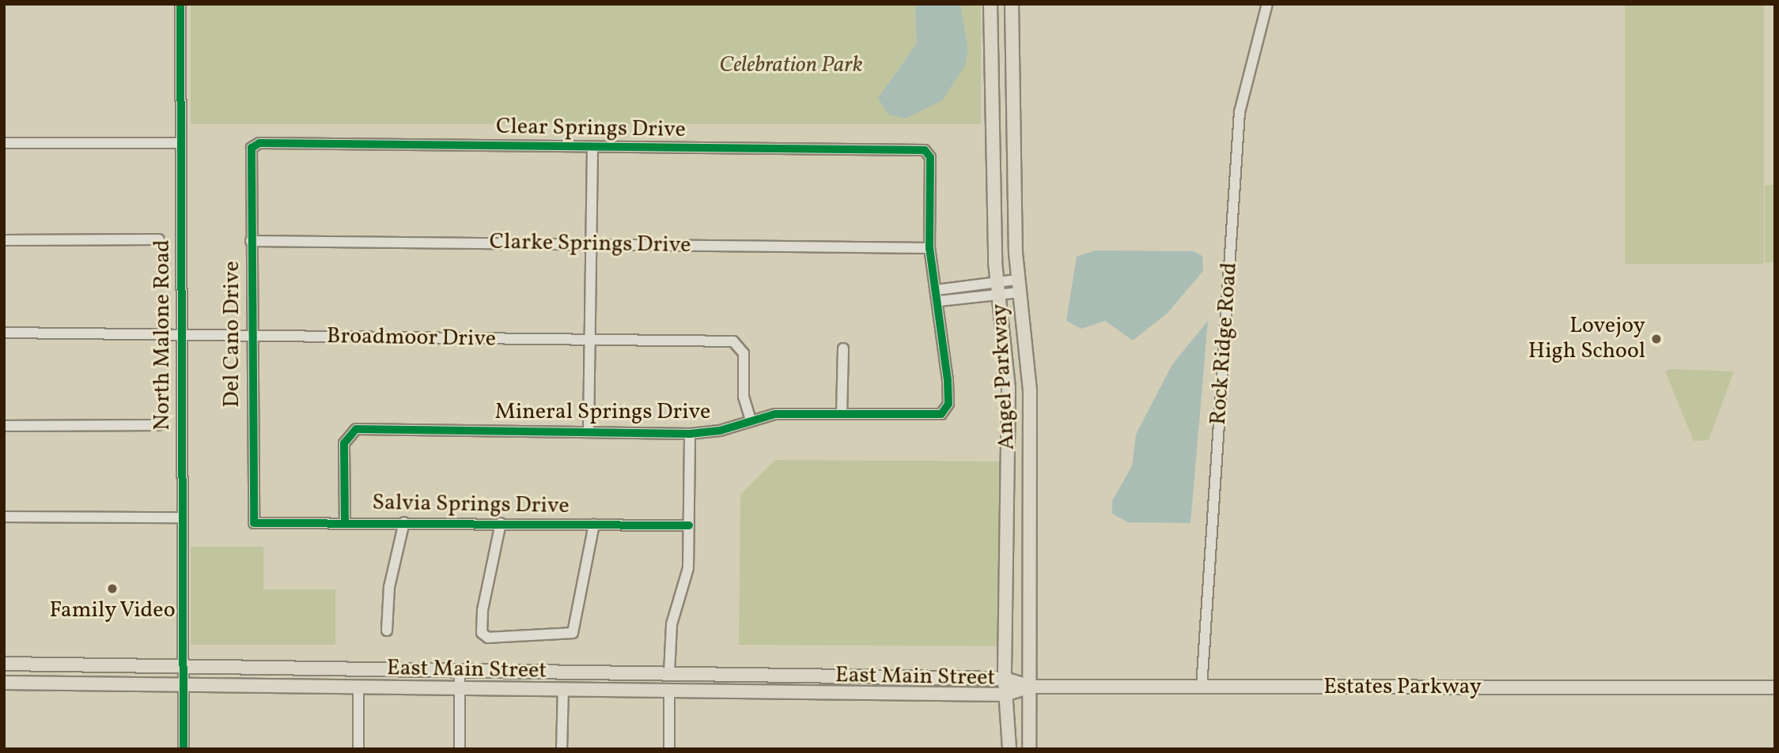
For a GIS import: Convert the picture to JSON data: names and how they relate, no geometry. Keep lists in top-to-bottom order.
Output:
{
  "streets": {
    "main road": ["Angel Parkway", "East Main Street", "Estates Parkway"],
    "street": [
      "Clear Springs Drive",
      "Clarke Springs Drive",
      "Del Cano Drive",
      "North Malone Road",
      "Broadmoor Drive",
      "Rock Ridge Road",
      "Mineral Springs Drive",
      "Salvia Springs Drive"
    ]
  },
  "crossings": [
    ["Clear Springs Drive", "Clarke Springs Drive"],
    ["Clear Springs Drive", "Del Cano Drive"],
    ["Clarke Springs Drive", "Del Cano Drive"],
    ["Del Cano Drive", "Broadmoor Drive"],
    ["Del Cano Drive", "Salvia Springs Drive"],
    ["North Malone Road", "Broadmoor Drive"],
    ["North Malone Road", "East Main Street"],
    ["Broadmoor Drive", "Mineral Springs Drive"],
    ["Rock Ridge Road", "Estates Parkway"],
    ["Angel Parkway", "East Main Street"],
    ["Angel Parkway", "Estates Parkway"],
    ["Mineral Springs Drive", "Salvia Springs Drive"],
    ["East Main Street", "Estates Parkway"]
  ],
  "parks": ["Celebration Park"],
  "places": ["Lovejoy High School", "Family Video"]
}
